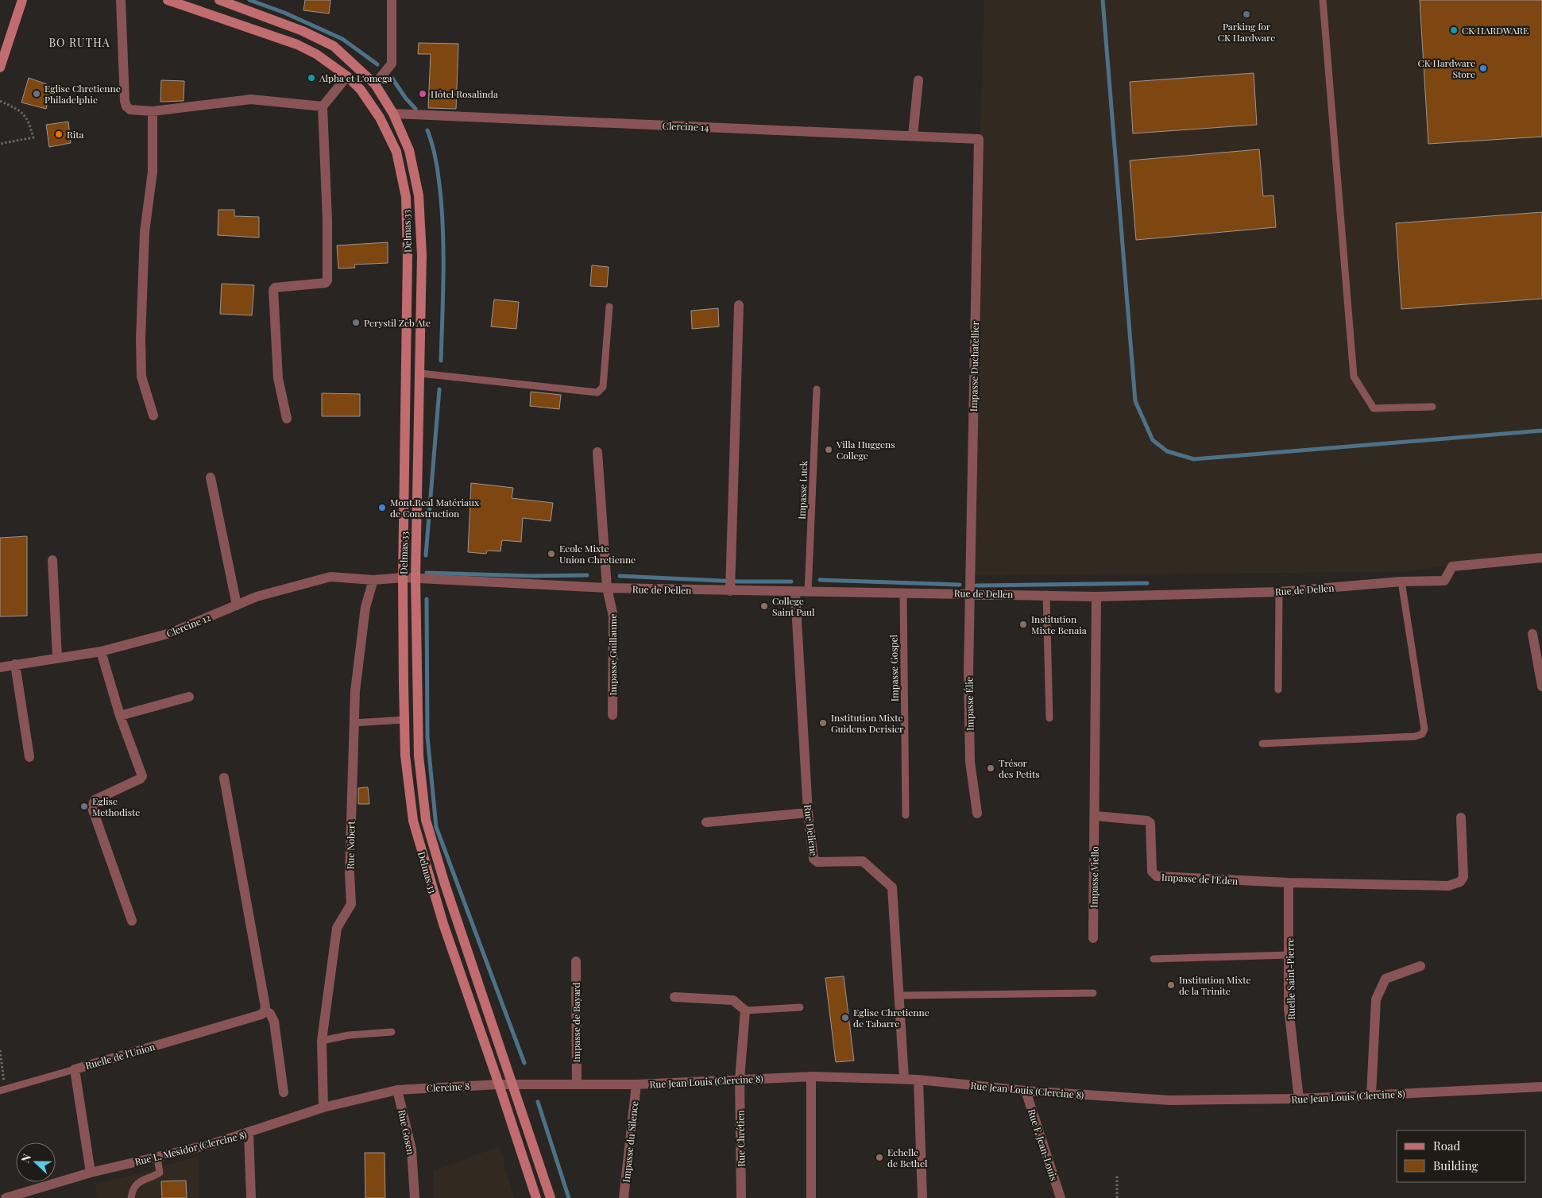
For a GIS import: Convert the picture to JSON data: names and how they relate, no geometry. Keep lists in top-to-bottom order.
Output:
{
  "streets": {
    "main road": ["Delmas 33"],
    "street": [
      "Clercine 14",
      "Impasse Duchatellier",
      "Rue de Dellen",
      "Clercine 12",
      "Impasse Guillaume",
      "Impasse Élie",
      "Rue Deliene",
      "Rue Nobert",
      "Impasse Viello",
      "Impasse de l'Eden",
      "Ruelle Saint-Pierre",
      "Impasse de Bayard",
      "Ruelle de l'Union",
      "Rue Jean Louis (Clercine 8)",
      "Clercine 8",
      "Rue Gosen",
      "Rue Chrétien",
      "Impasse du Silence",
      "Rue F. Jean-Louis",
      "Rue L. Mesidor (Clercine 8)"
    ],
    "lane": ["Impasse Luck", "Impasse Gospel"]
  },
  "crossings": [
    ["Clercine 14", "Delmas 33"],
    ["Clercine 14", "Impasse Duchatellier"],
    ["Delmas 33", "Rue de Dellen"],
    ["Delmas 33", "Clercine 12"],
    ["Delmas 33", "Rue Jean Louis (Clercine 8)"],
    ["Delmas 33", "Clercine 8"],
    ["Impasse Duchatellier", "Rue de Dellen"],
    ["Impasse Duchatellier", "Impasse Élie"],
    ["Impasse Luck", "Rue de Dellen"],
    ["Rue de Dellen", "Clercine 12"],
    ["Rue de Dellen", "Impasse Guillaume"],
    ["Rue de Dellen", "Impasse Gospel"],
    ["Rue de Dellen", "Impasse Élie"],
    ["Rue de Dellen", "Rue Deliene"],
    ["Clercine 12", "Rue Nobert"],
    ["Rue Deliene", "Rue Jean Louis (Clercine 8)"],
    ["Rue Nobert", "Rue L. Mesidor (Clercine 8)"],
    ["Impasse Viello", "Impasse de l'Eden"],
    ["Impasse de l'Eden", "Ruelle Saint-Pierre"],
    ["Ruelle Saint-Pierre", "Rue Jean Louis (Clercine 8)"],
    ["Impasse de Bayard", "Rue Jean Louis (Clercine 8)"],
    ["Ruelle de l'Union", "Rue L. Mesidor (Clercine 8)"],
    ["Rue Jean Louis (Clercine 8)", "Clercine 8"],
    ["Rue Jean Louis (Clercine 8)", "Rue Chrétien"],
    ["Rue Jean Louis (Clercine 8)", "Impasse du Silence"],
    ["Rue Jean Louis (Clercine 8)", "Rue F. Jean-Louis"],
    ["Clercine 8", "Rue Gosen"],
    ["Clercine 8", "Rue L. Mesidor (Clercine 8)"],
    ["Rue Gosen", "Rue L. Mesidor (Clercine 8)"]
  ],
  "districts": ["BO RUTHA"],
  "places": [
    "Parking for CK Hardware",
    "CK HARDWARE",
    "CK Hardware Store",
    "Alpha et L'omega",
    "Eglise Chretienne Philadelphie",
    "Hôtel Rosalinda",
    "Rita",
    "Perystil Zeb Ate",
    "Villa Huggens College",
    "Mont.Real Matériaux de Construction",
    "Ecole Mixte Union Chretienne",
    "College Saint Paul",
    "Institution Mixte Benaia",
    "Institution Mixte Guidens Derisier",
    "Trésor des Petits",
    "Eglise Methodiste",
    "Institution Mixte de la Trinite",
    "Eglise Chretienne de Tabarre",
    "Echelle de Bethel"
  ],
  "legend": ["Road", "Building"],
  "north": "left"
}
